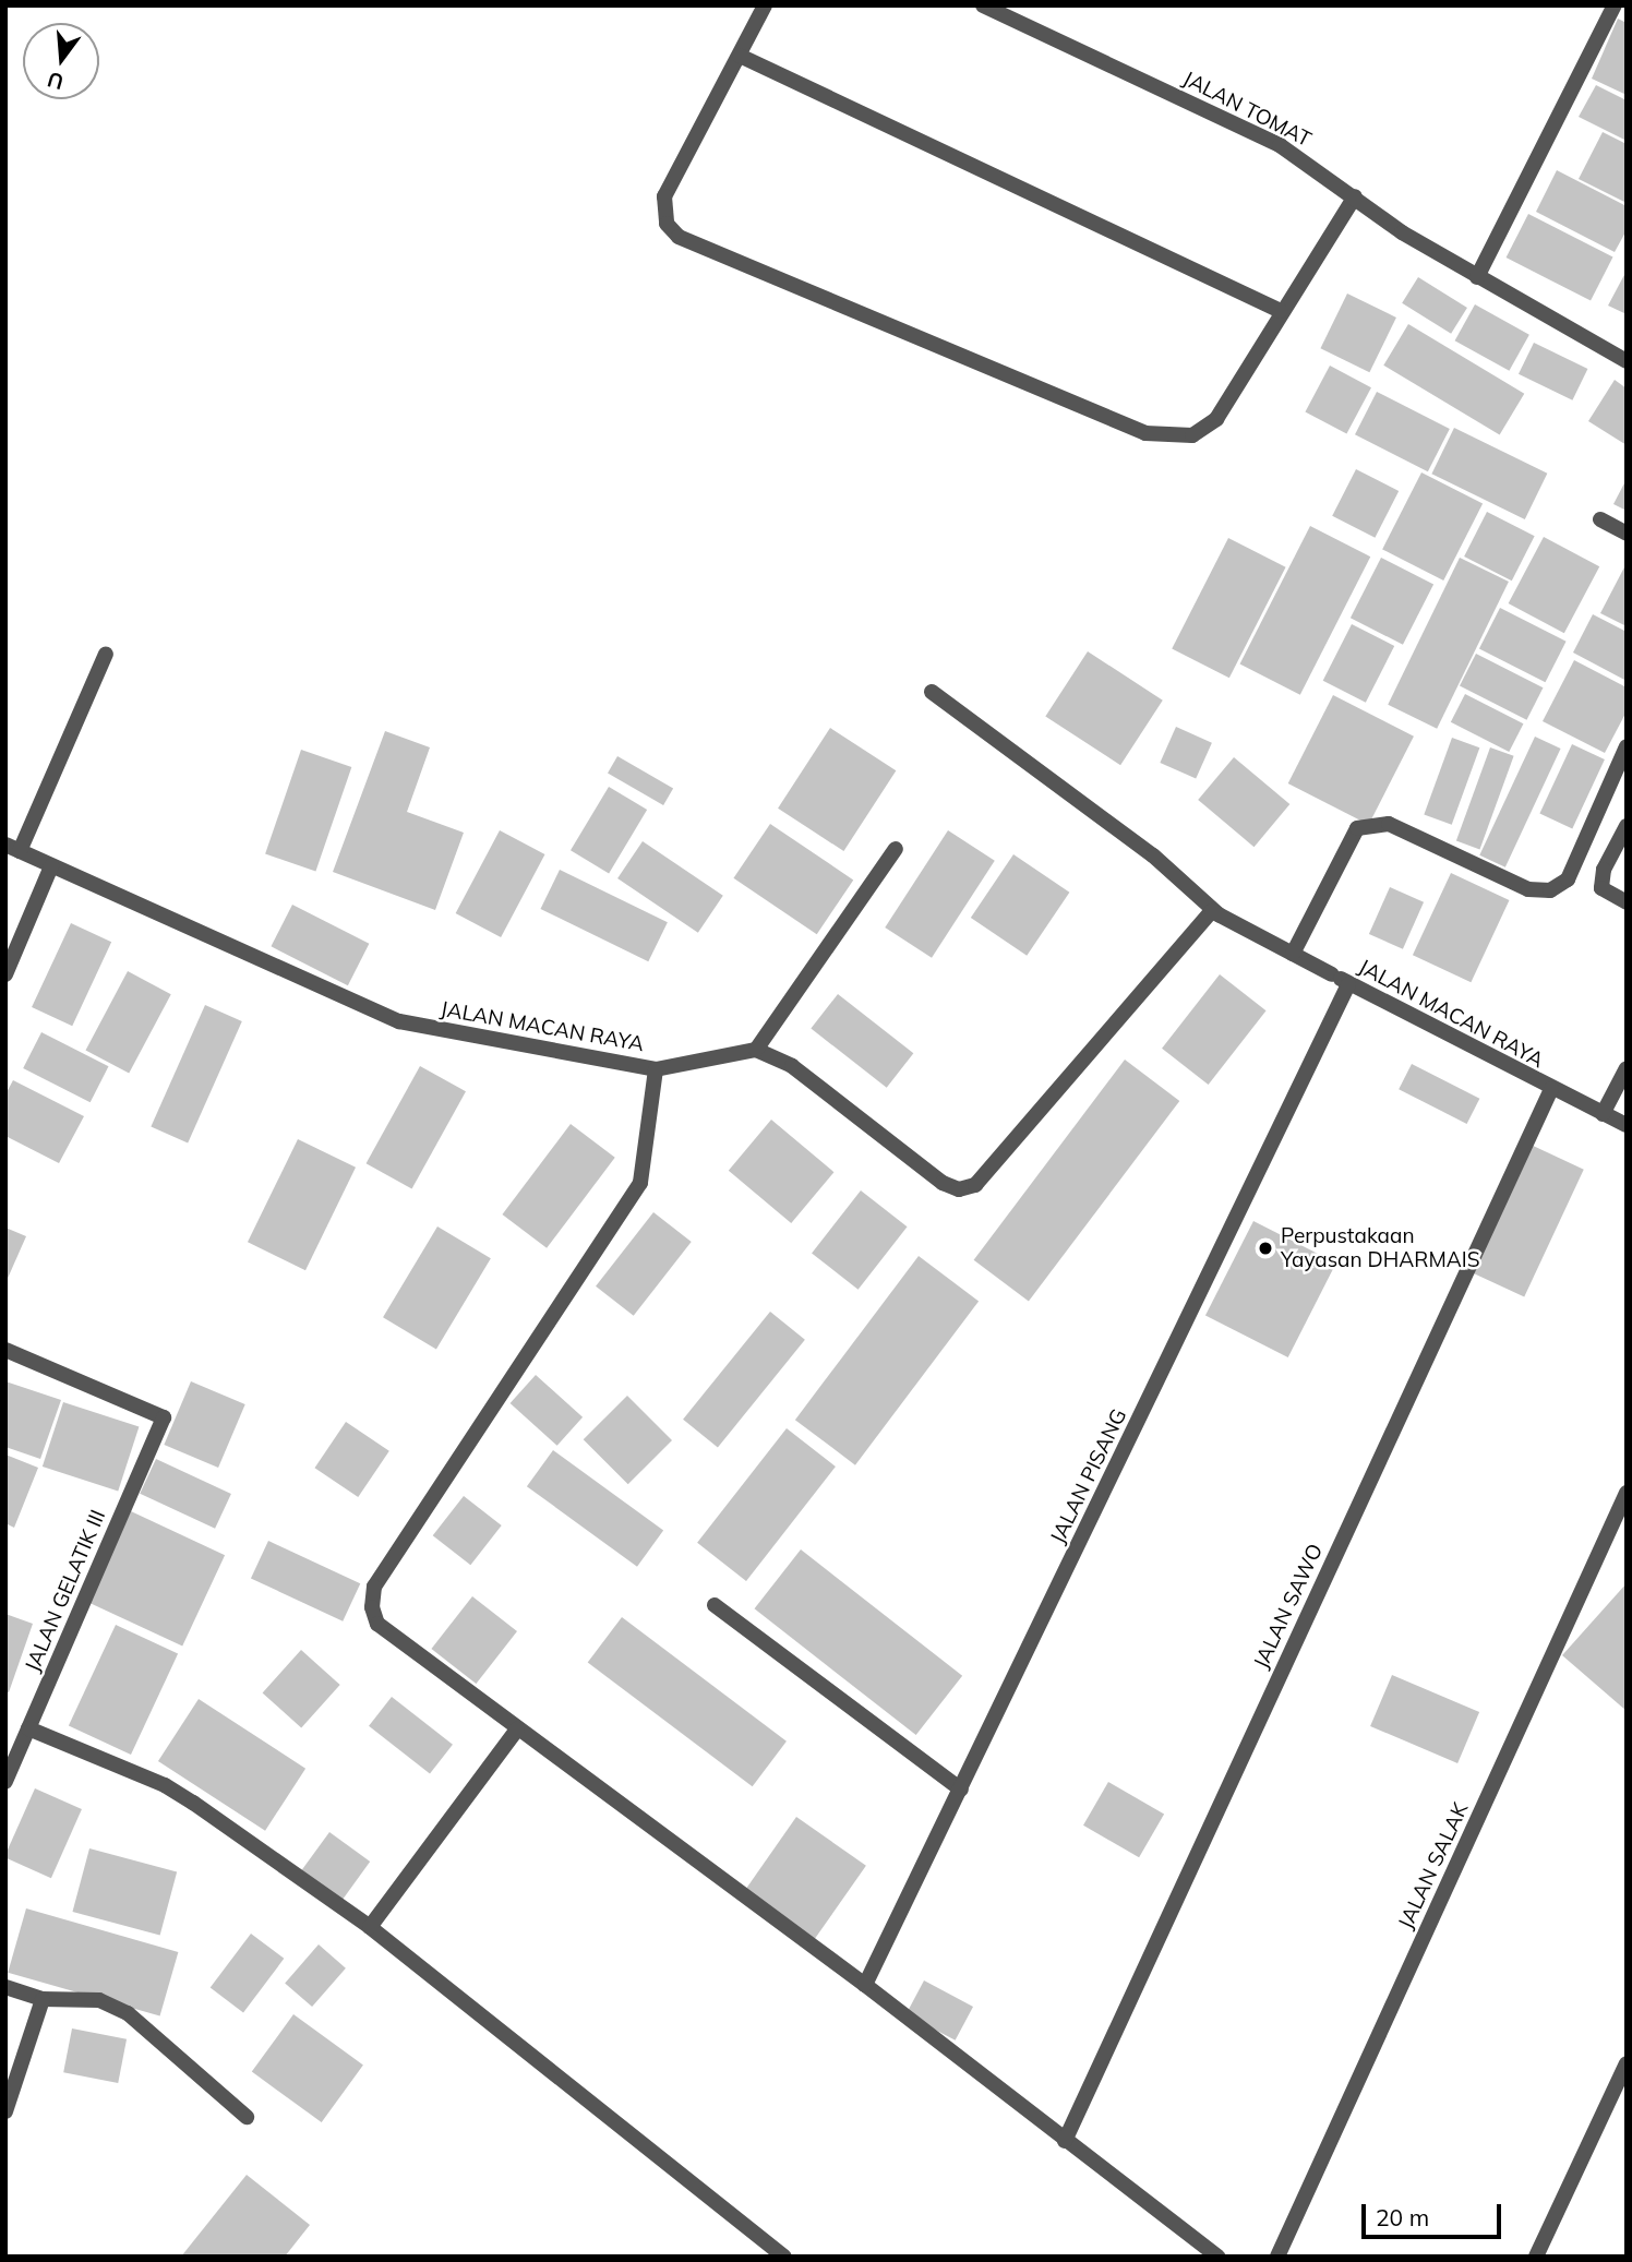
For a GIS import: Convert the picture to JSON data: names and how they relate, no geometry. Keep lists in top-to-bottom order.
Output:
{
  "streets": {
    "street": [
      "JALAN TOMAT",
      "JALAN MACAN RAYA",
      "JALAN PISANG",
      "JALAN GELATIK III",
      "JALAN SAWO",
      "JALAN SALAK"
    ]
  },
  "crossings": [
    ["JALAN MACAN RAYA", "JALAN PISANG"],
    ["JALAN MACAN RAYA", "JALAN SAWO"]
  ],
  "places": ["Perpustakaan Yayasan DHARMAIS"],
  "scale_bar": "20 m",
  "north": "bottom"
}
